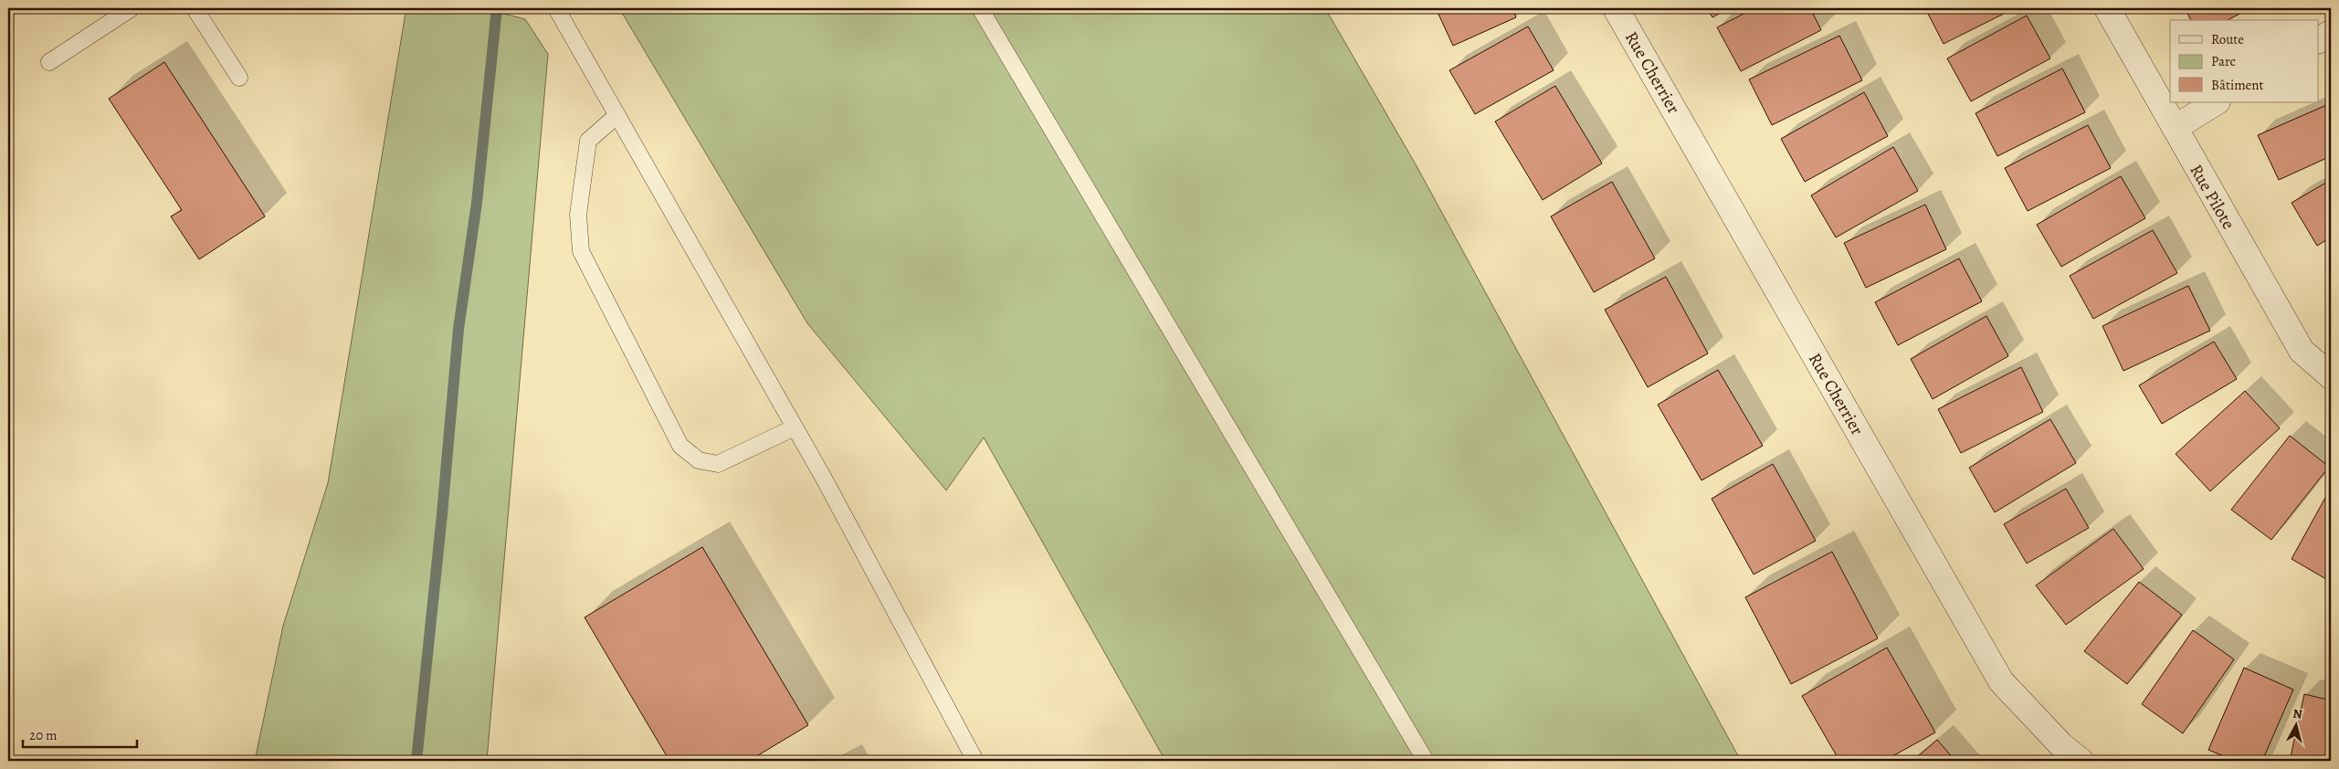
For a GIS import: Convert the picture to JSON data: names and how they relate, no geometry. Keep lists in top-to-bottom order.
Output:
{
  "streets": {
    "street": ["Rue Cherrier", "Rue Pilote"]
  },
  "legend": ["Route", "Parc", "Bâtiment"],
  "scale_bar": "20 m",
  "north": "top"
}
